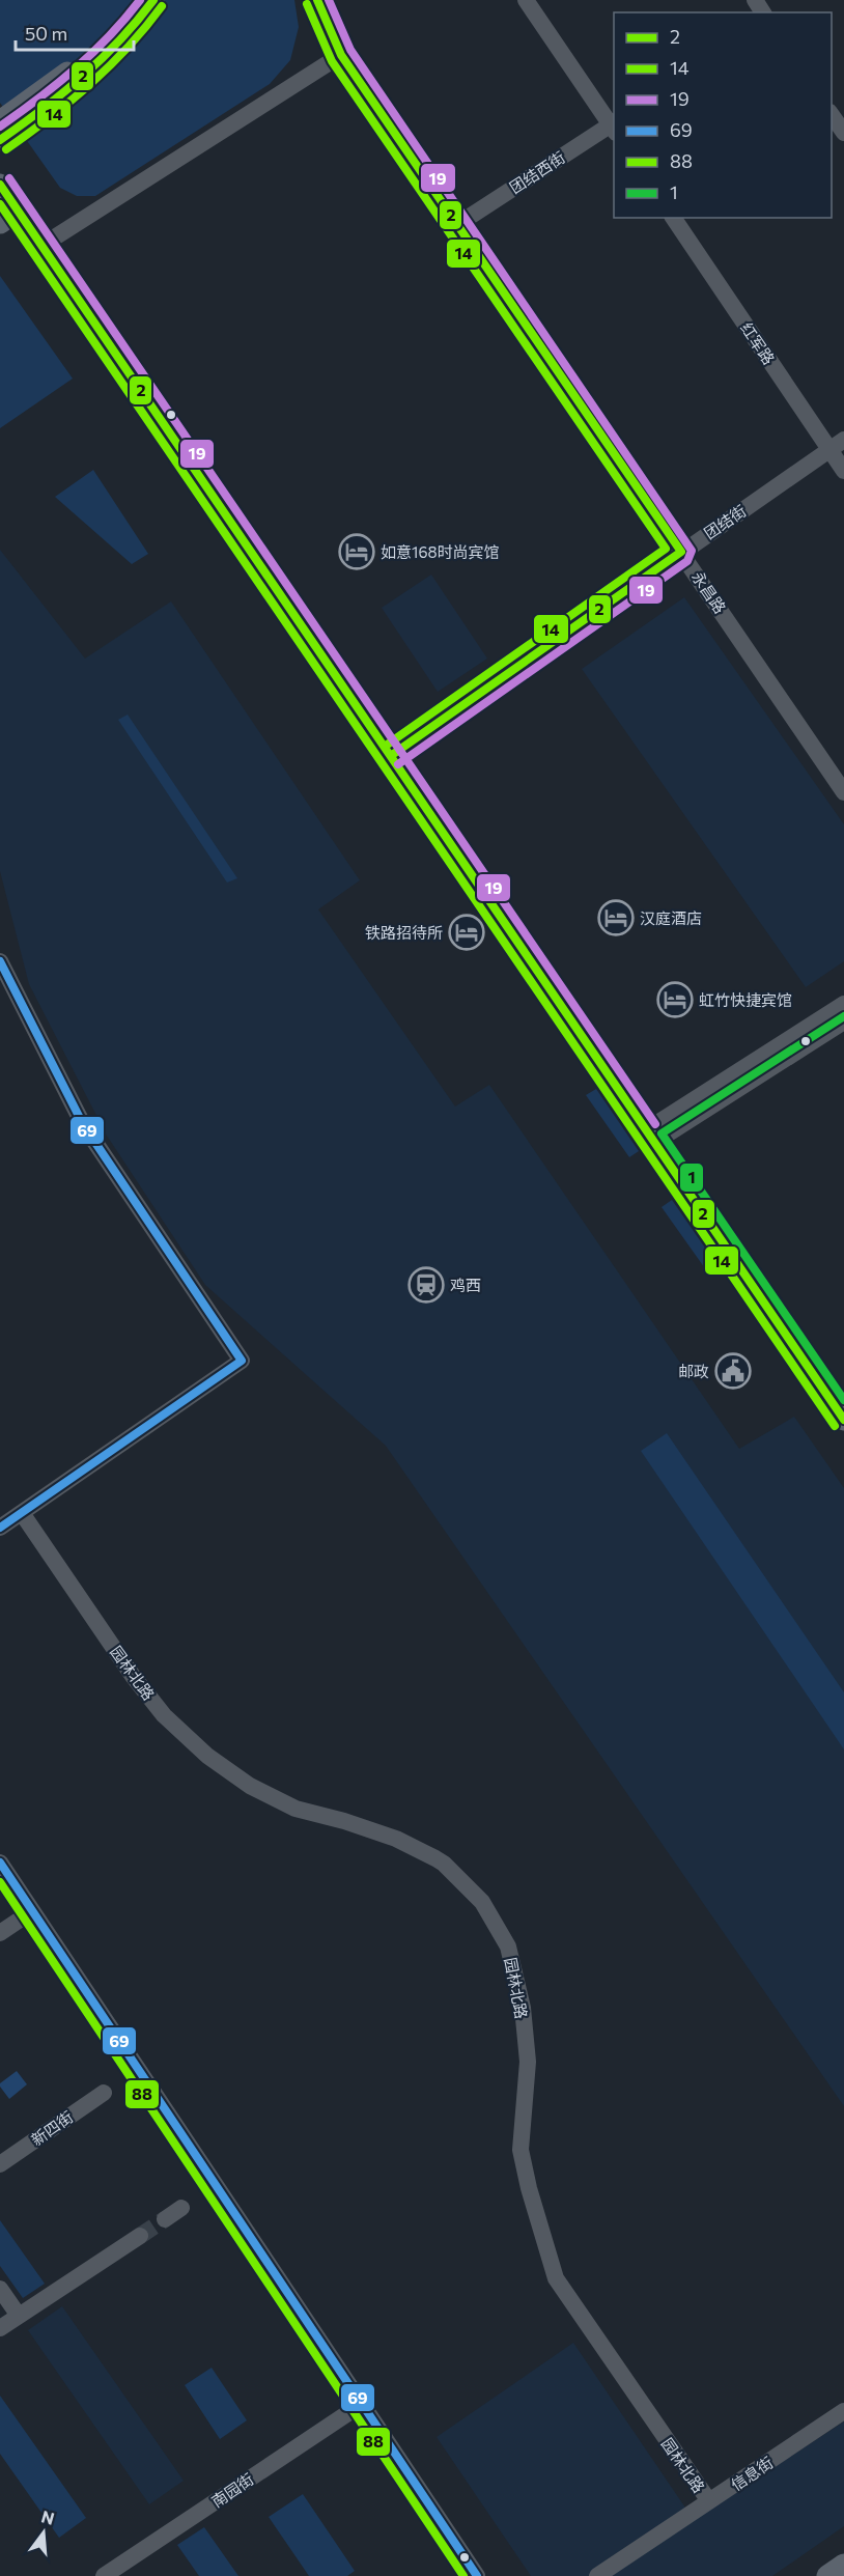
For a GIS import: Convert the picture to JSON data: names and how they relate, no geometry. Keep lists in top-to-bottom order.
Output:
{
  "streets": {
    "street": [
      "团结西街",
      "红军路",
      "团结街",
      "永昌路",
      "园林北路",
      "新四街",
      "信息街",
      "南园街"
    ]
  },
  "crossings": [
    ["团结西街", "永昌路"],
    ["红军路", "团结街"],
    ["团结街", "永昌路"],
    ["园林北路", "信息街"]
  ],
  "places": {
    "hotel": [
      "如意168时尚宾馆",
      "汉庭酒店",
      "铁路招待所",
      "虹竹快捷宾馆"
    ],
    "station": ["鸡西"],
    "public building": ["邮政"]
  },
  "lines": [
    "transit line 2",
    "transit line 19",
    "transit line 14",
    "transit line 69",
    "transit line 1",
    "transit line 88"
  ],
  "legend": [
    "2",
    "14",
    "19",
    "69",
    "88",
    "1"
  ],
  "scale_bar": "50 m",
  "north": "top"
}
